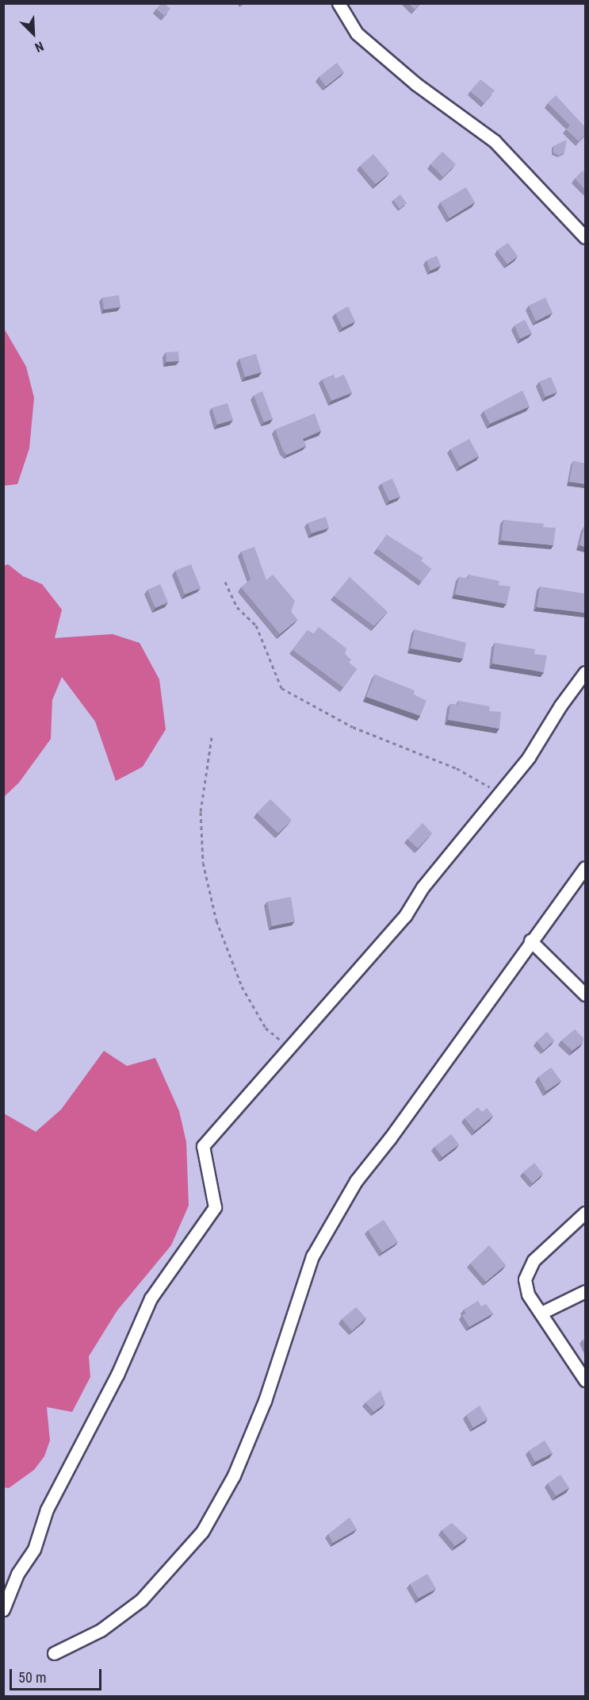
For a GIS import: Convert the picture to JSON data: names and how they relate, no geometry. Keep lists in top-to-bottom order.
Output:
{
  "scale_bar": "50 m",
  "north": "bottom right"
}
